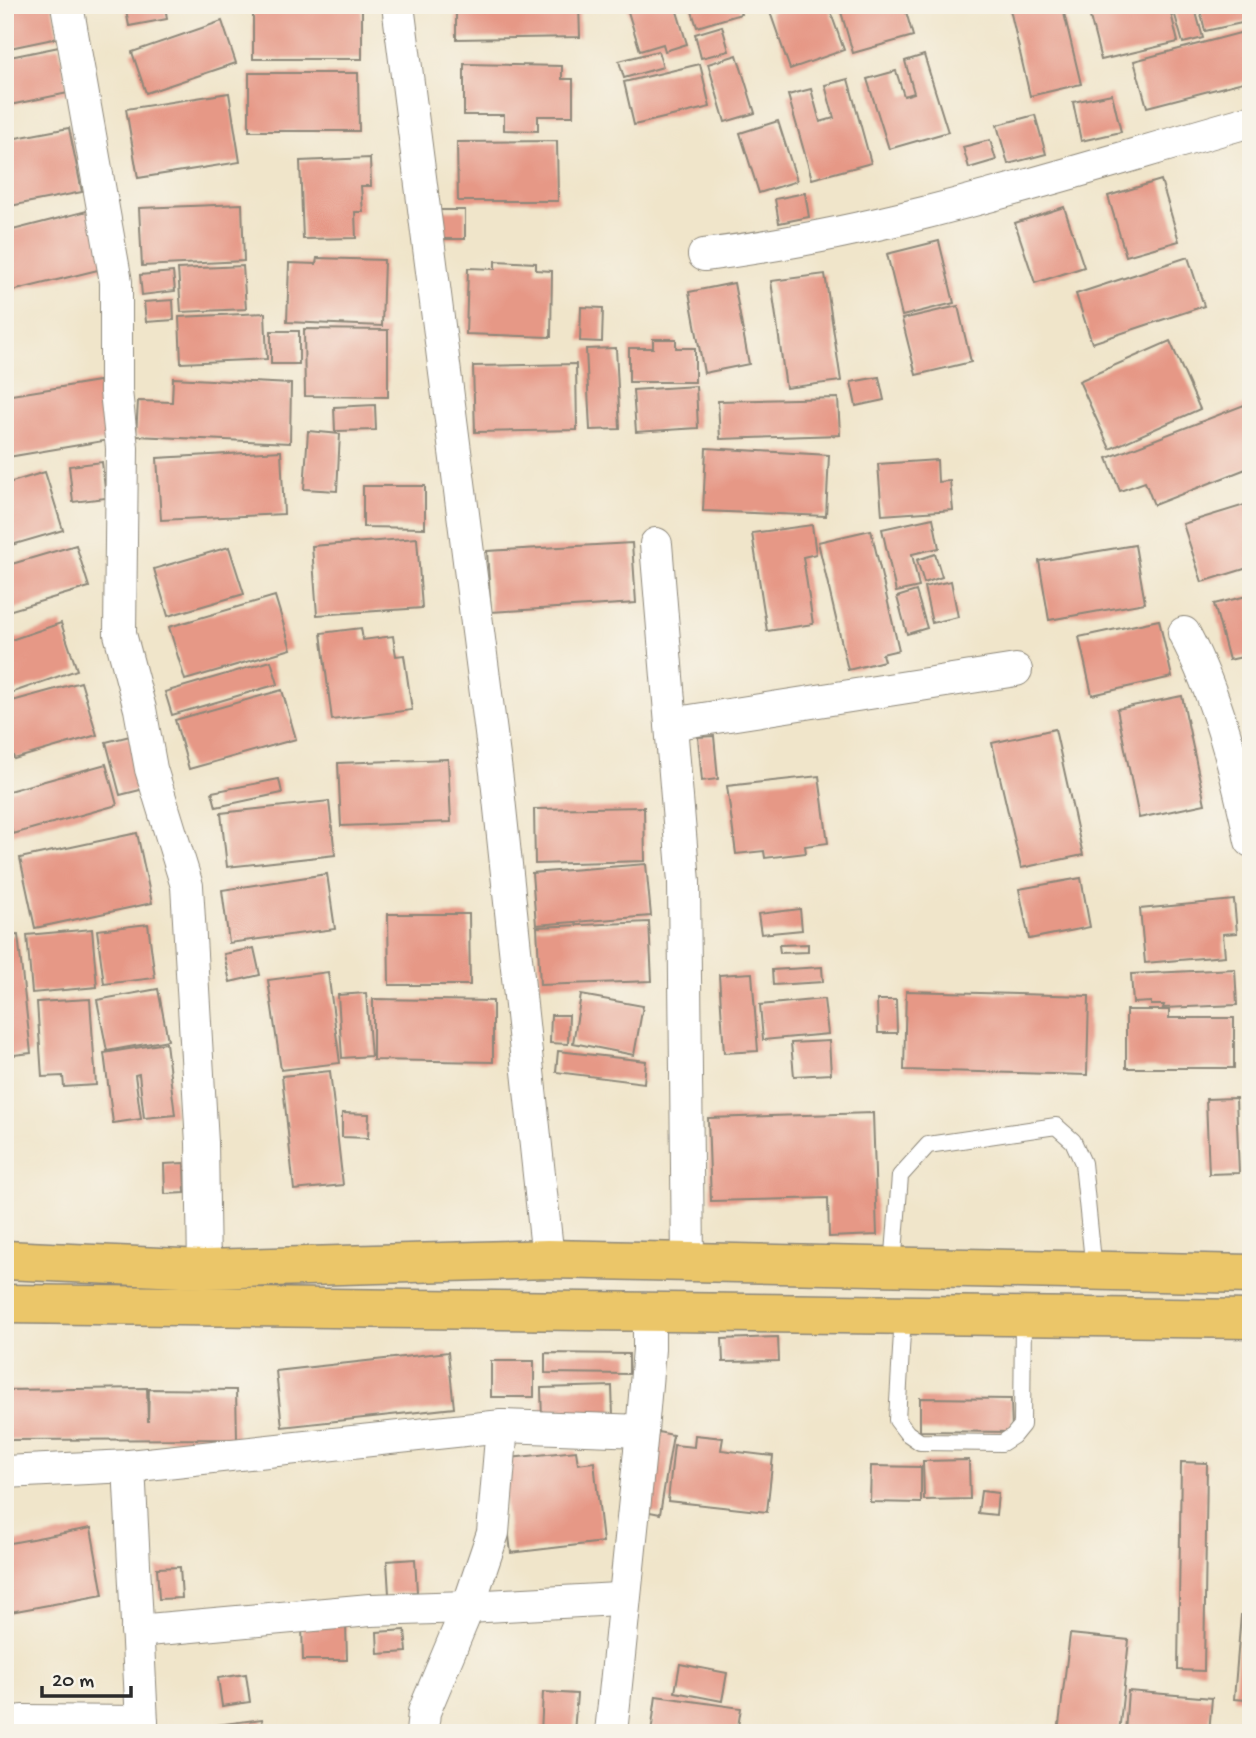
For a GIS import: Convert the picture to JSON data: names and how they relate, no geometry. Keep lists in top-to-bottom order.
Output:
{
  "scale_bar": "20 m"
}
